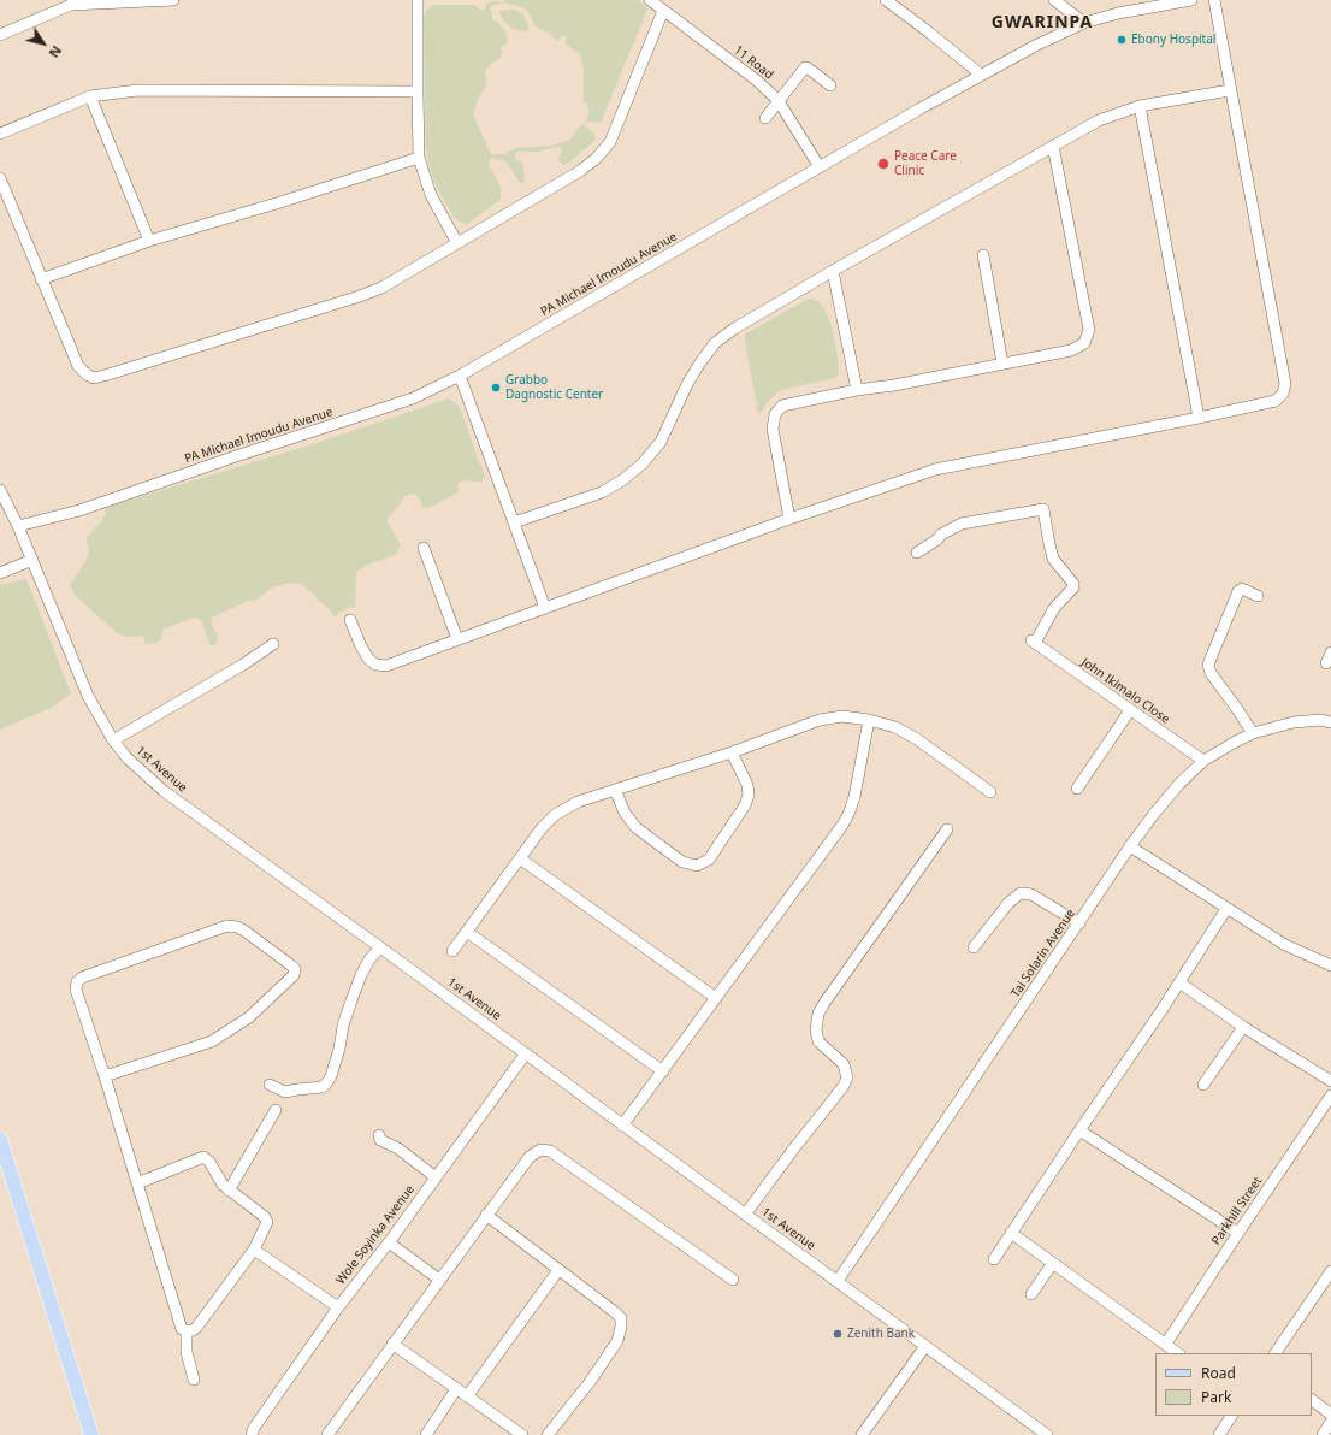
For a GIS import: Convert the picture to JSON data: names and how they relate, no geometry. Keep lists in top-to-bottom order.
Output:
{
  "streets": {
    "street": [
      "11 Road",
      "PA Michael Imoudu Avenue",
      "John Ikimalo Close",
      "1st Avenue",
      "Tai Solarin Avenue",
      "Parkhill Street",
      "Wole Soyinka Avenue"
    ]
  },
  "crossings": [
    ["11 Road", "PA Michael Imoudu Avenue"],
    ["PA Michael Imoudu Avenue", "1st Avenue"],
    ["John Ikimalo Close", "Tai Solarin Avenue"],
    ["1st Avenue", "Tai Solarin Avenue"],
    ["1st Avenue", "Wole Soyinka Avenue"]
  ],
  "districts": ["GWARINPA"],
  "places": [
    "Ebony Hospital",
    "Peace Care Clinic",
    "Grabbo Dagnostic Center",
    "Zenith Bank"
  ],
  "legend": ["Road", "Park"],
  "north": "bottom right"
}
